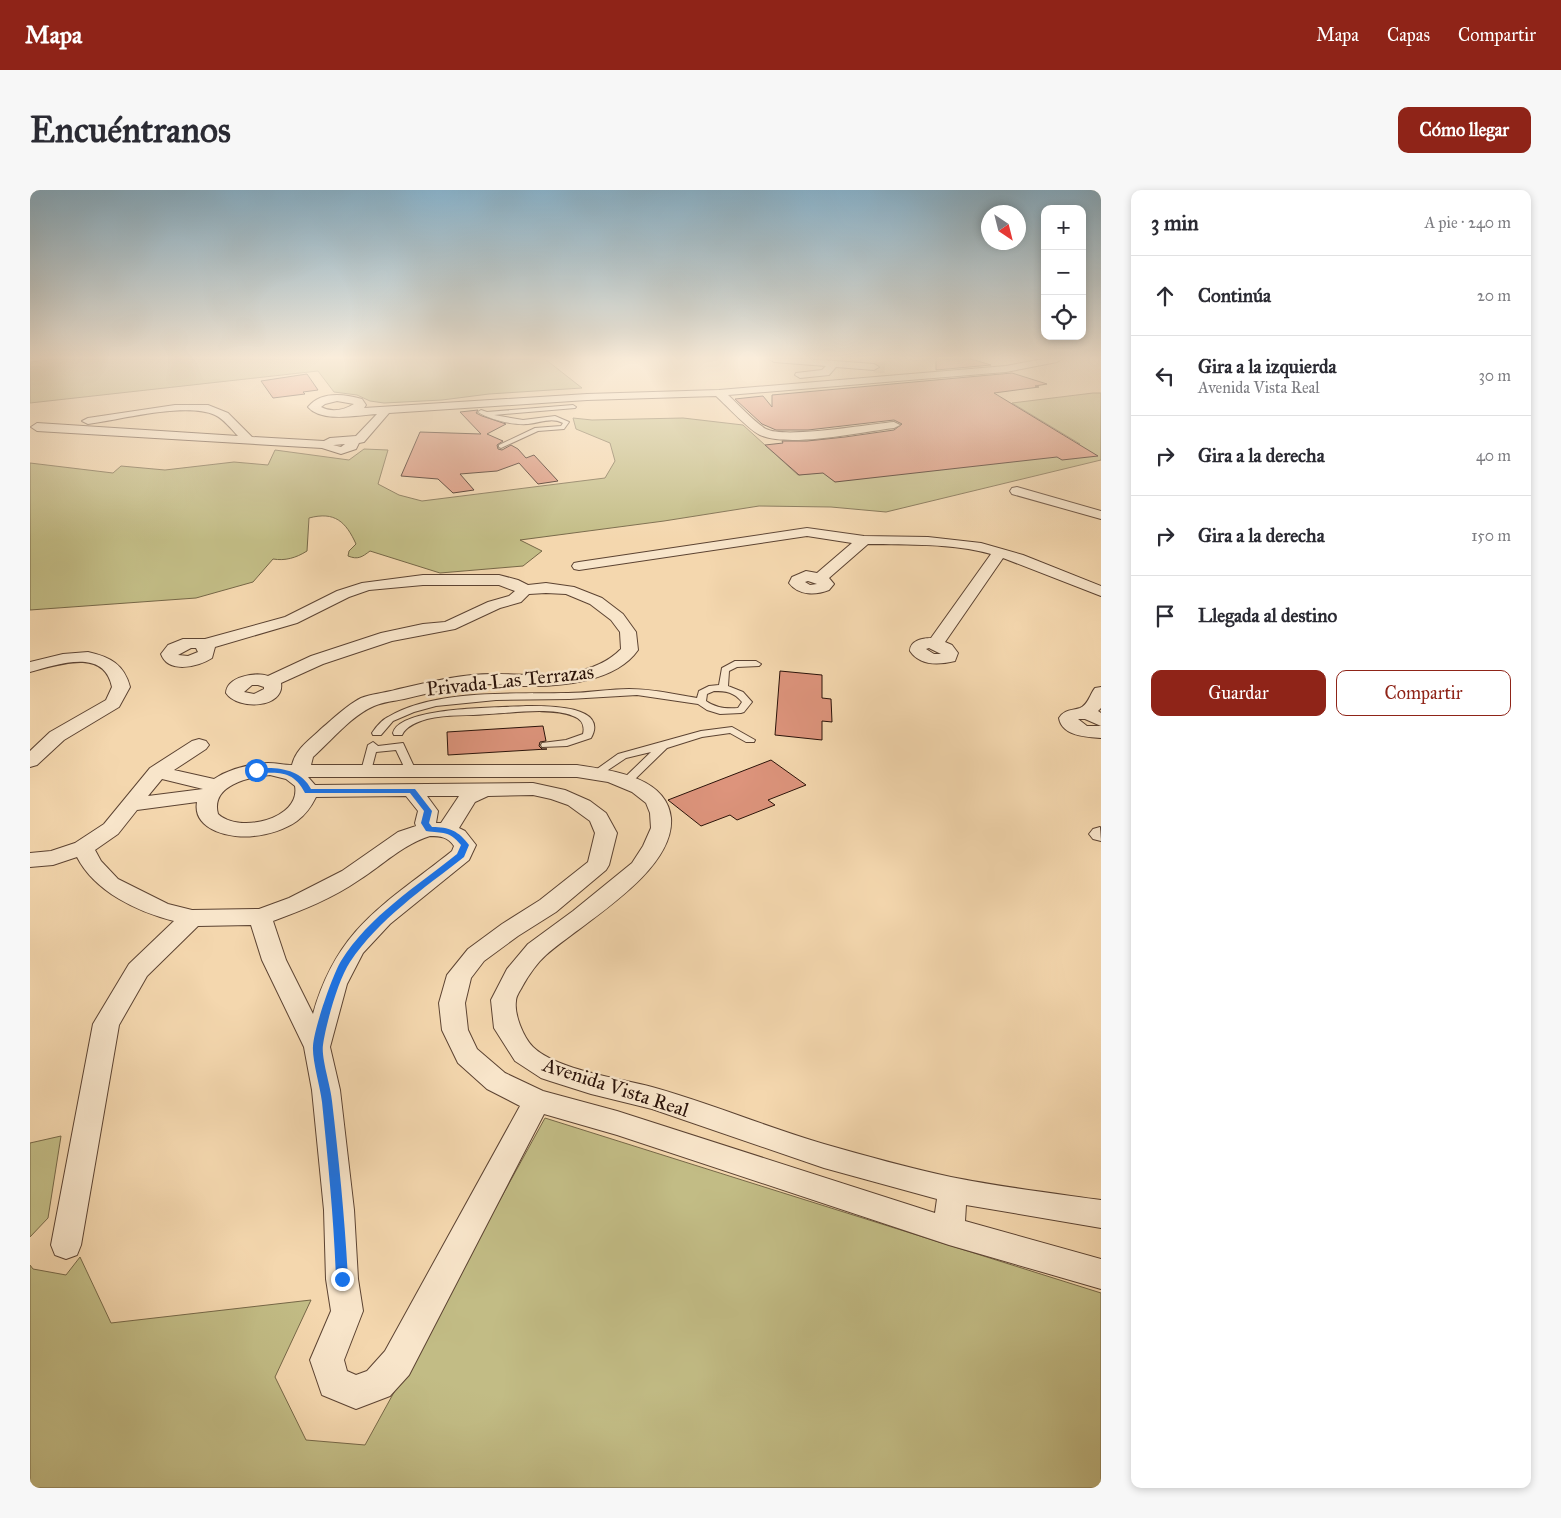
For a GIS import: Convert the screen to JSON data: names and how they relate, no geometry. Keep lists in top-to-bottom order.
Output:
{
  "streets": {
    "street": ["Privada Las Terrazas", "Avenida Vista Real"]
  },
  "crossings": [
    ["Privada Las Terrazas", "Avenida Vista Real"]
  ],
  "north": "bottom right",
  "page": {
    "header": "Mapa",
    "nav": ["Mapa", "Capas", "Compartir"],
    "buttons": [
      "Cómo llegar",
      ["Guardar", "Compartir"]
    ],
    "title": "Encuéntranos",
    "heading": ["3 min", "A pie · 240 m"],
    "map_buttons": ["+", "−"],
    "list": [
      ["Continúa", "20 m"],
      ["Gira a la izquierda", "Avenida Vista Real", "30 m"],
      ["Gira a la derecha", "40 m"],
      ["Gira a la derecha", "150 m"],
      "Llegada al destino"
    ]
  }
}
